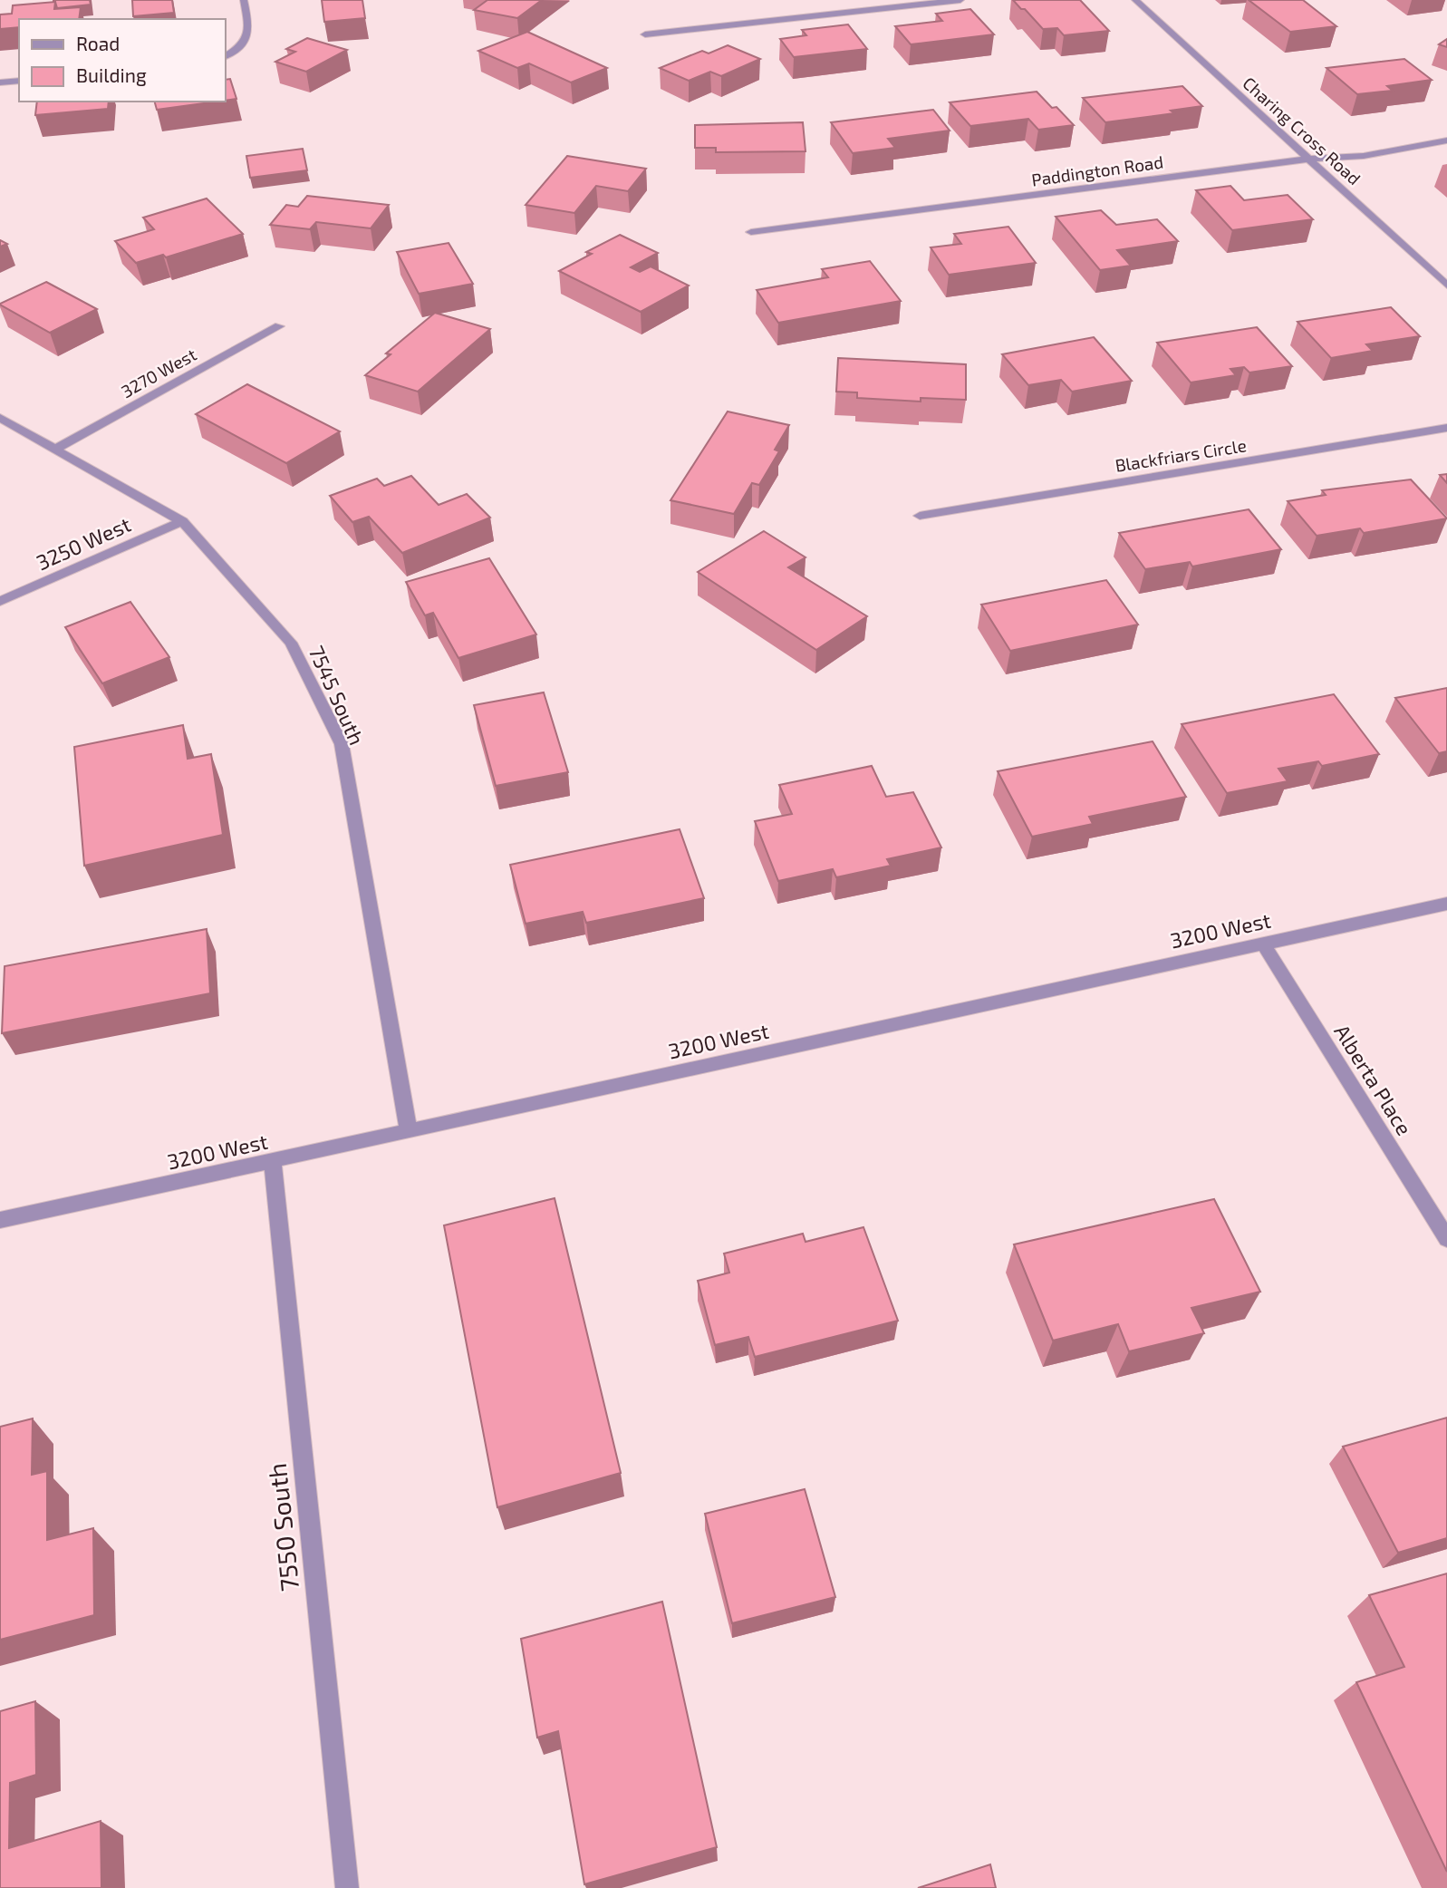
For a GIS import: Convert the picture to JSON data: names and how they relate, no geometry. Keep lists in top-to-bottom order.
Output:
{
  "streets": {
    "street": [
      "Charing Cross Road",
      "Paddington Road",
      "3270 West",
      "Blackfriars Circle",
      "3250 West",
      "7545 South",
      "3200 West",
      "Alberta Place",
      "7550 South"
    ]
  },
  "crossings": [
    ["Charing Cross Road", "Paddington Road"],
    ["3270 West", "7545 South"],
    ["3250 West", "7545 South"],
    ["7545 South", "3200 West"],
    ["3200 West", "Alberta Place"],
    ["3200 West", "7550 South"]
  ],
  "legend": ["Road", "Building"]
}
